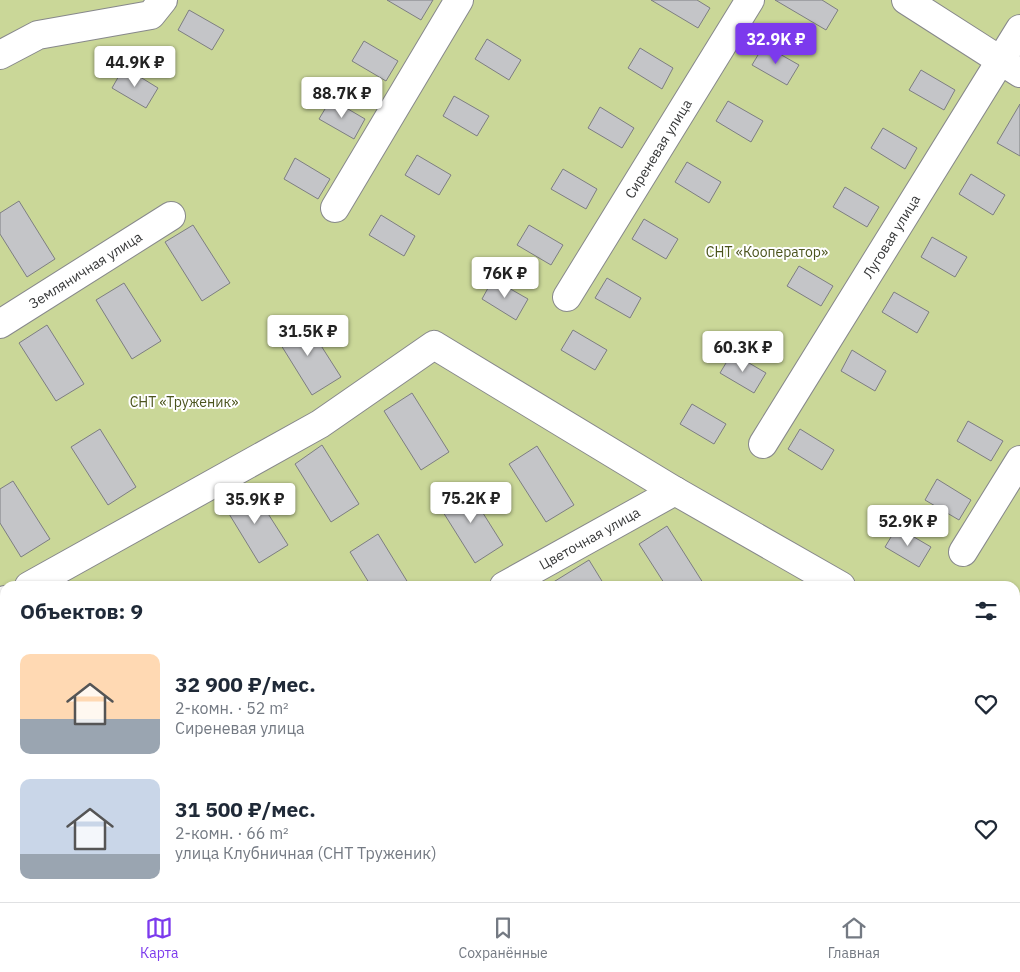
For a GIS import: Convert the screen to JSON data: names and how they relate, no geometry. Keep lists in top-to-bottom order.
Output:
{
  "streets": {
    "street": [
      "Сиреневая улица",
      "Луговая улица",
      "Земляничная улица",
      "Цветочная улица"
    ]
  },
  "parks": ["СНТ «Кооператор»", "СНТ «Труженик»"],
  "page": {
    "price": [
      "32.9K ₽",
      "44.9K ₽",
      "88.7K ₽",
      "76K ₽",
      "31.5K ₽",
      "60.3K ₽",
      "75.2K ₽",
      "35.9K ₽",
      "52.9K ₽"
    ],
    "heading": "Объектов: 9",
    "list": [
      {
        "name": "32 900 ₽/мес.",
        "note": "2-комн. · 52 m² · Сиреневая улица"
      },
      {
        "name": "31 500 ₽/мес.",
        "note": "2-комн. · 66 m² · улица Клубничная (СНТ Труженик)"
      }
    ],
    "tabs": ["Карта", "Сохранённые", "Главная"]
  }
}
